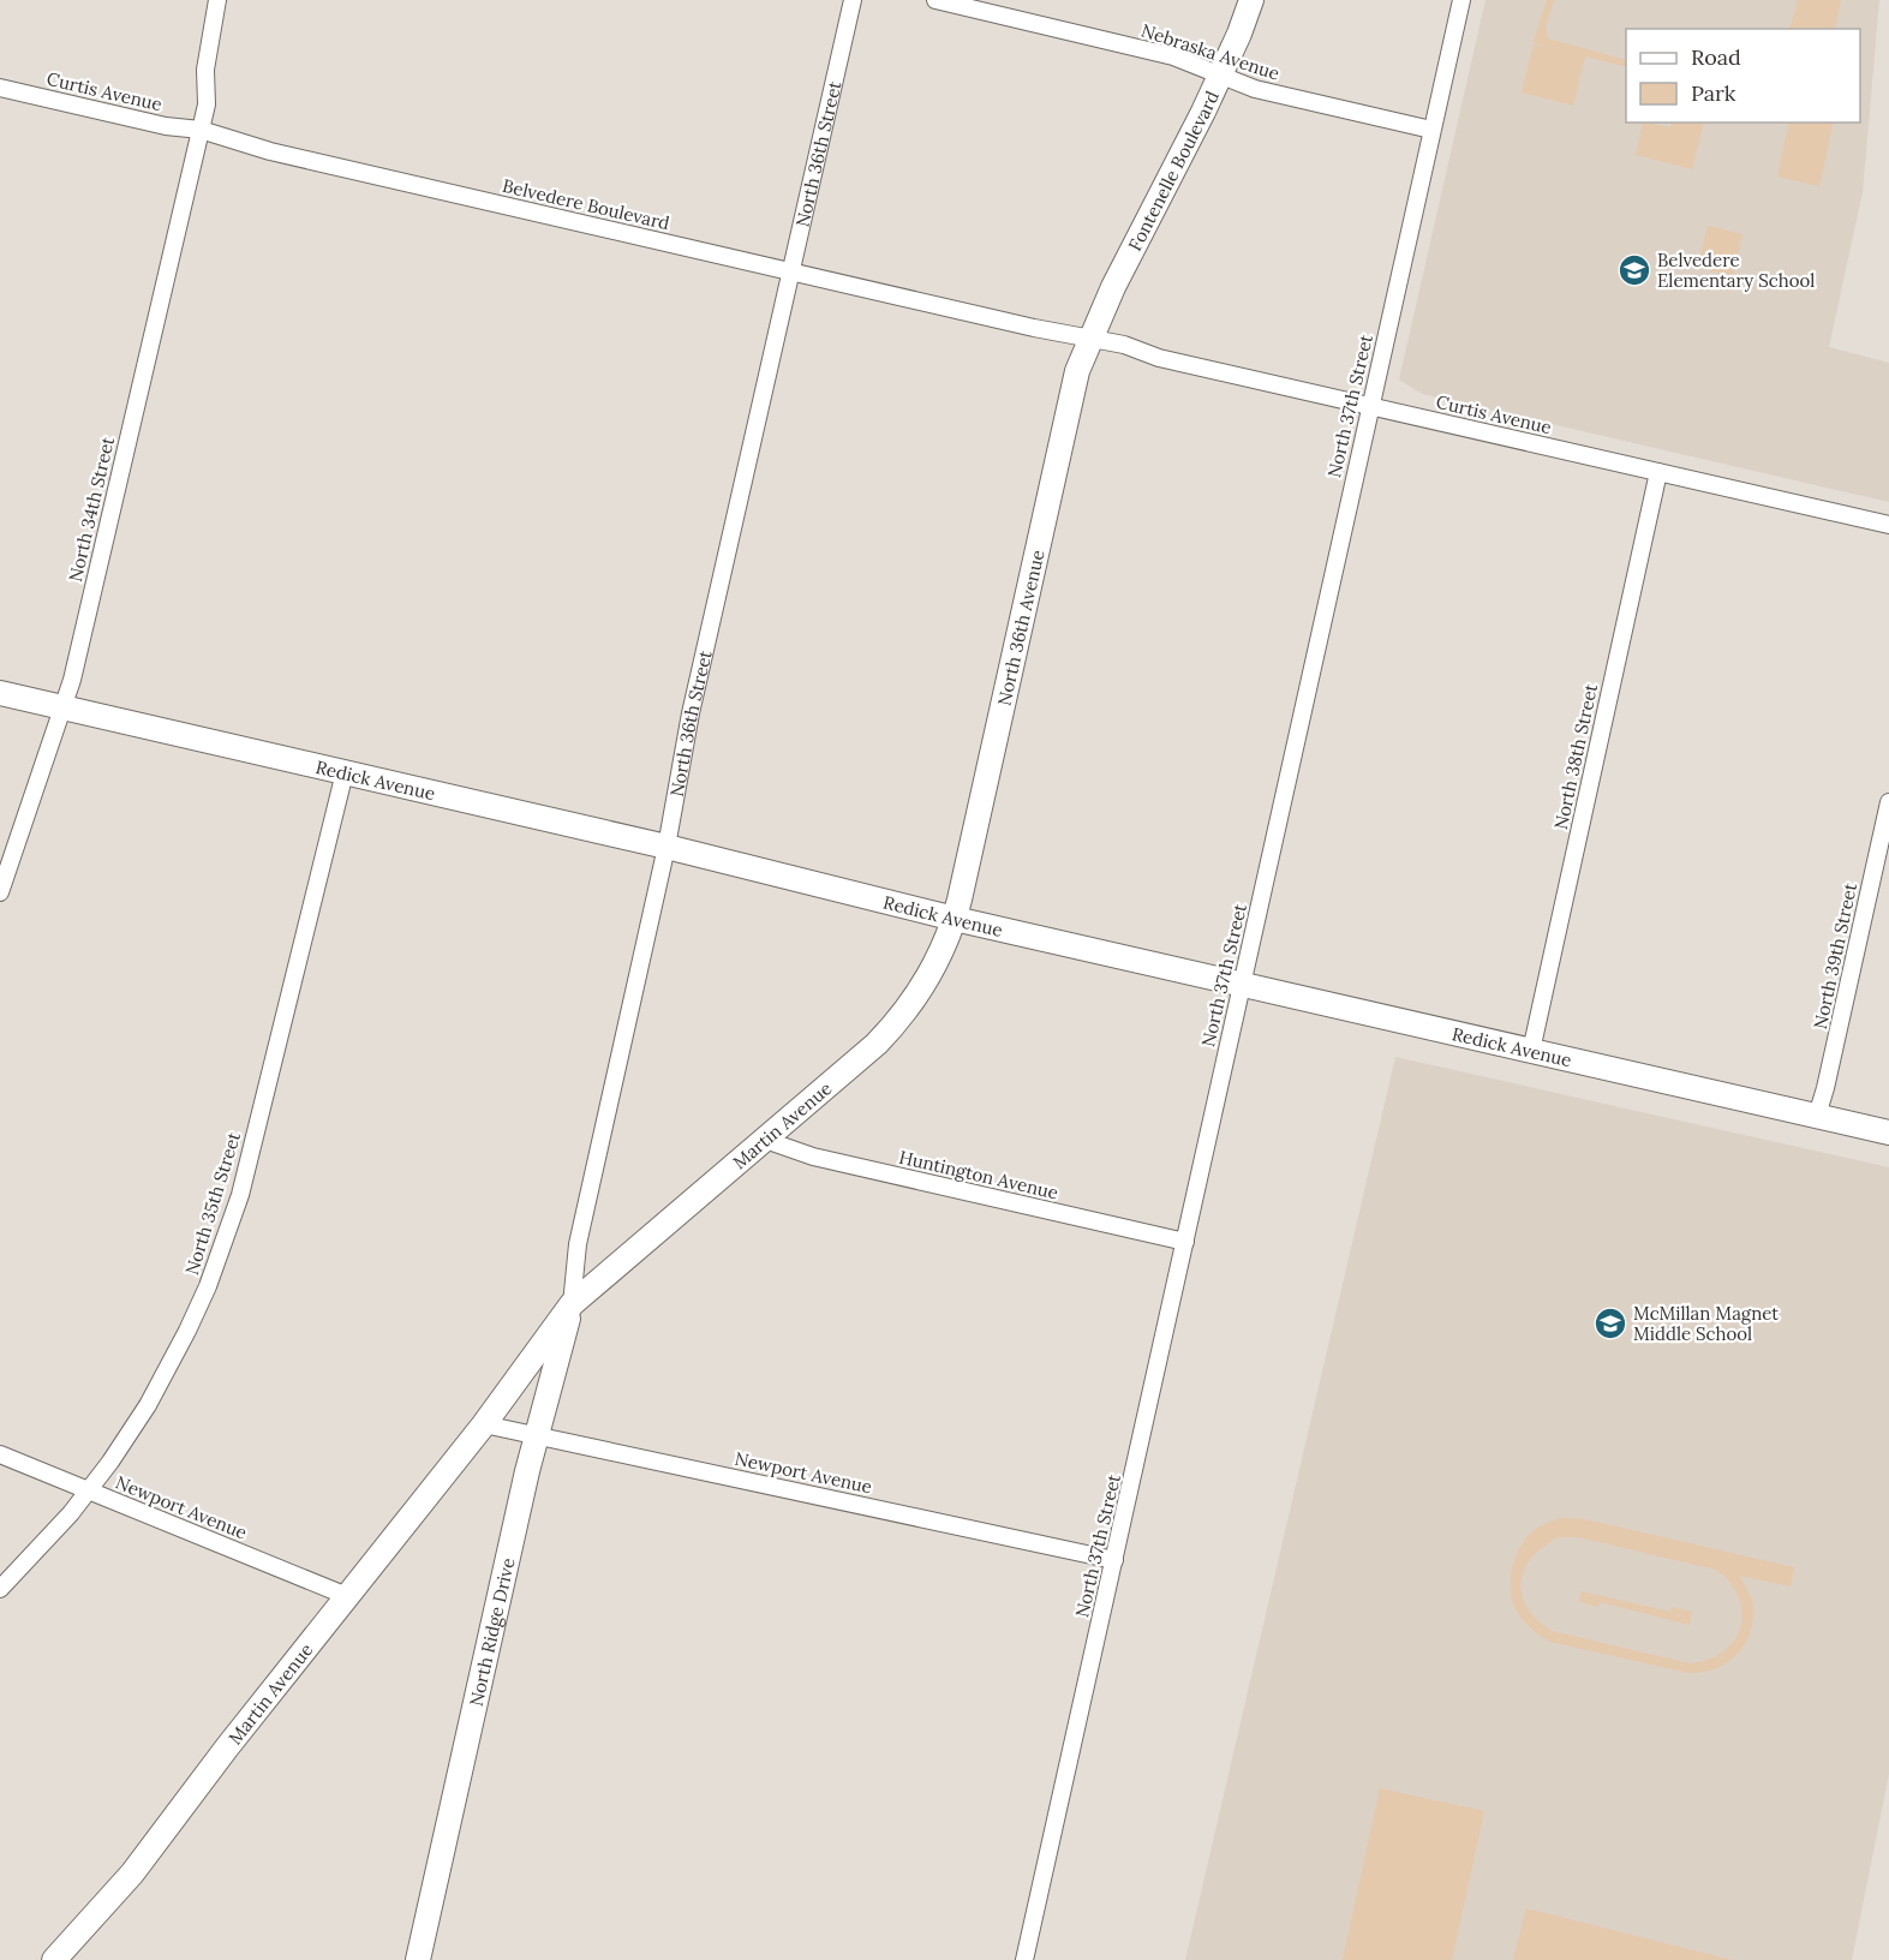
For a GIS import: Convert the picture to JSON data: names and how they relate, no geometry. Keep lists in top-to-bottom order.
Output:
{
  "streets": {
    "street": [
      "Nebraska Avenue",
      "Curtis Avenue",
      "North 36th Street",
      "Fontenelle Boulevard",
      "Belvedere Boulevard",
      "North 37th Street",
      "North 34th Street",
      "North 36th Avenue",
      "North 38th Street",
      "Redick Avenue",
      "North 39th Street",
      "Martin Avenue",
      "Huntington Avenue",
      "North 35th Street",
      "Newport Avenue",
      "North Ridge Drive"
    ]
  },
  "crossings": [
    ["Nebraska Avenue", "Fontenelle Boulevard"],
    ["Nebraska Avenue", "North 37th Street"],
    ["Curtis Avenue", "Fontenelle Boulevard"],
    ["Curtis Avenue", "Belvedere Boulevard"],
    ["Curtis Avenue", "North 37th Street"],
    ["Curtis Avenue", "North 34th Street"],
    ["Curtis Avenue", "North 36th Avenue"],
    ["Curtis Avenue", "North 38th Street"],
    ["North 36th Street", "Belvedere Boulevard"],
    ["North 36th Street", "Redick Avenue"],
    ["North 36th Street", "Martin Avenue"],
    ["North 36th Street", "North Ridge Drive"],
    ["Fontenelle Boulevard", "Belvedere Boulevard"],
    ["Fontenelle Boulevard", "North 36th Avenue"],
    ["Belvedere Boulevard", "North 34th Street"],
    ["Belvedere Boulevard", "North 36th Avenue"],
    ["North 37th Street", "Redick Avenue"],
    ["North 37th Street", "Huntington Avenue"],
    ["North 37th Street", "Newport Avenue"],
    ["North 34th Street", "Redick Avenue"],
    ["North 36th Avenue", "Redick Avenue"],
    ["North 36th Avenue", "Martin Avenue"],
    ["North 38th Street", "Redick Avenue"],
    ["Redick Avenue", "North 39th Street"],
    ["Redick Avenue", "Martin Avenue"],
    ["Redick Avenue", "North 35th Street"],
    ["Martin Avenue", "Huntington Avenue"],
    ["Martin Avenue", "Newport Avenue"],
    ["Martin Avenue", "North Ridge Drive"],
    ["North 35th Street", "Newport Avenue"],
    ["Newport Avenue", "North Ridge Drive"]
  ],
  "places": {
    "school or university": ["Belvedere Elementary School", "McMillan Magnet Middle School"]
  },
  "legend": ["Road", "Park"]
}
